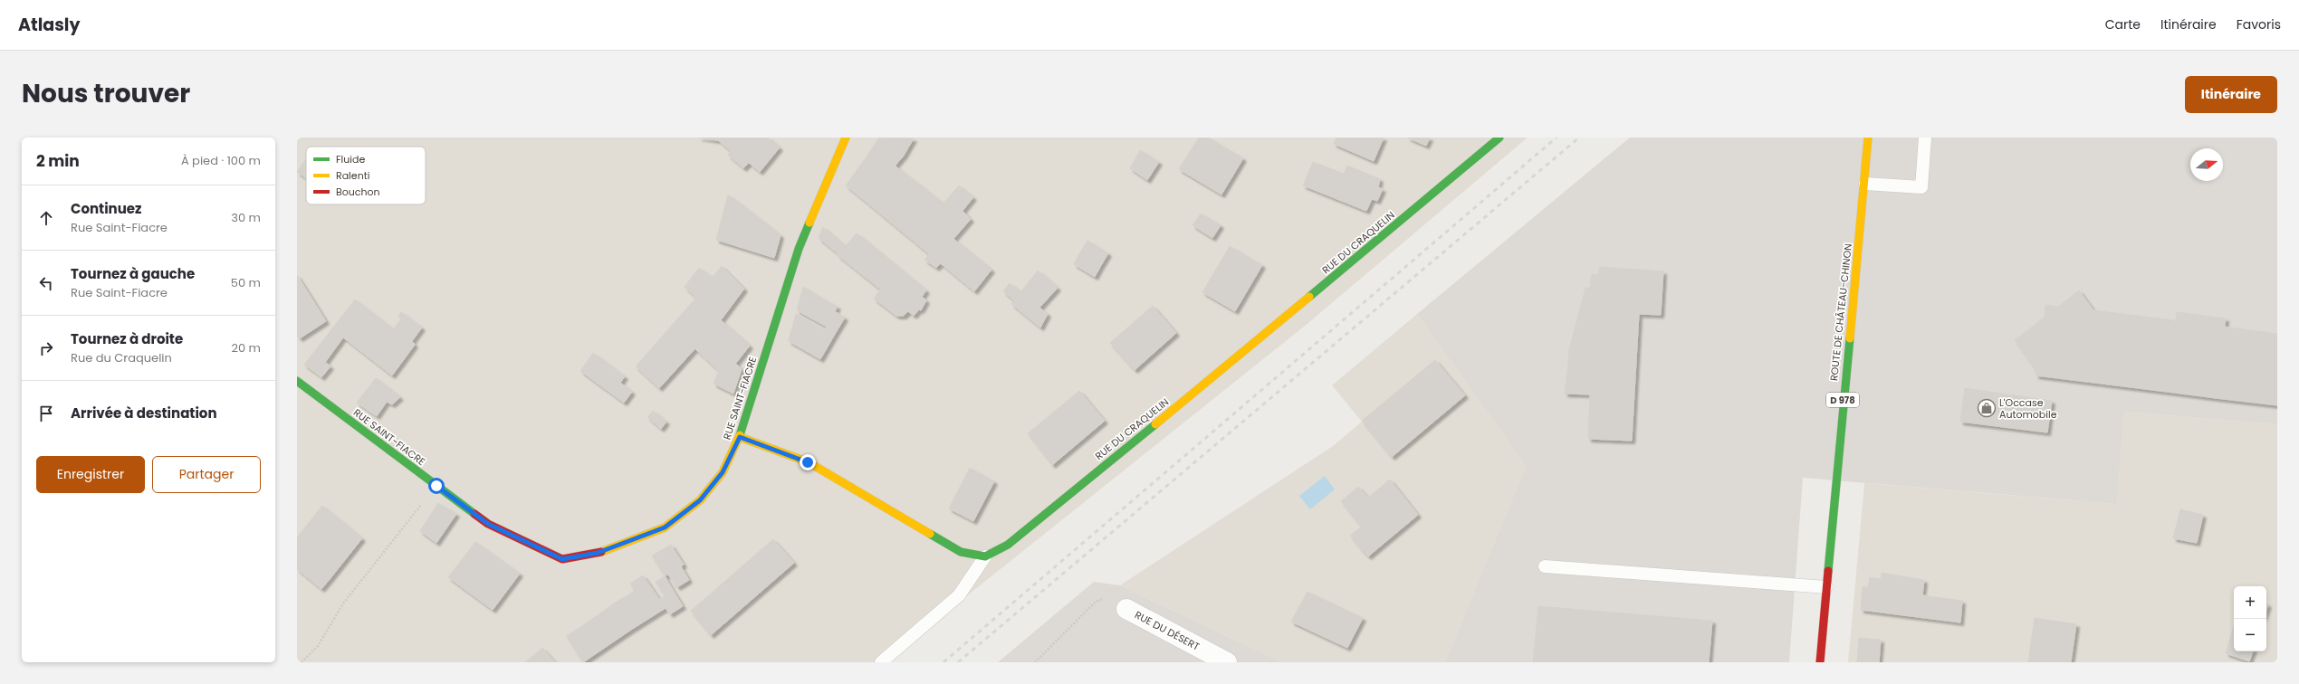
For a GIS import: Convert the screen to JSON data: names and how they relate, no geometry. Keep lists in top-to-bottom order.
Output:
{
  "streets": {
    "street": [
      "RUE DU CRAQUELIN",
      "ROUTE DE CHÂTEAU-CHINON",
      "RUE SAINT-FIACRE",
      "D 978",
      "RUE DU DÉSERT"
    ]
  },
  "places": {
    "shop": ["L'Occase Automobile"]
  },
  "legend": ["Fluide", "Ralenti", "Bouchon"],
  "north": "right",
  "page": {
    "header": "Atlasly",
    "nav": ["Carte", "Itinéraire", "Favoris"],
    "title": "Nous trouver",
    "buttons": [
      "Itinéraire",
      ["Enregistrer", "Partager"]
    ],
    "heading": ["2 min", "À pied · 100 m"],
    "list": [
      ["Continuez", "Rue Saint-Fiacre", "30 m"],
      ["Tournez à gauche", "Rue Saint-Fiacre", "50 m"],
      ["Tournez à droite", "Rue du Craquelin", "20 m"],
      "Arrivée à destination"
    ],
    "map_buttons": ["+", "−"]
  }
}
